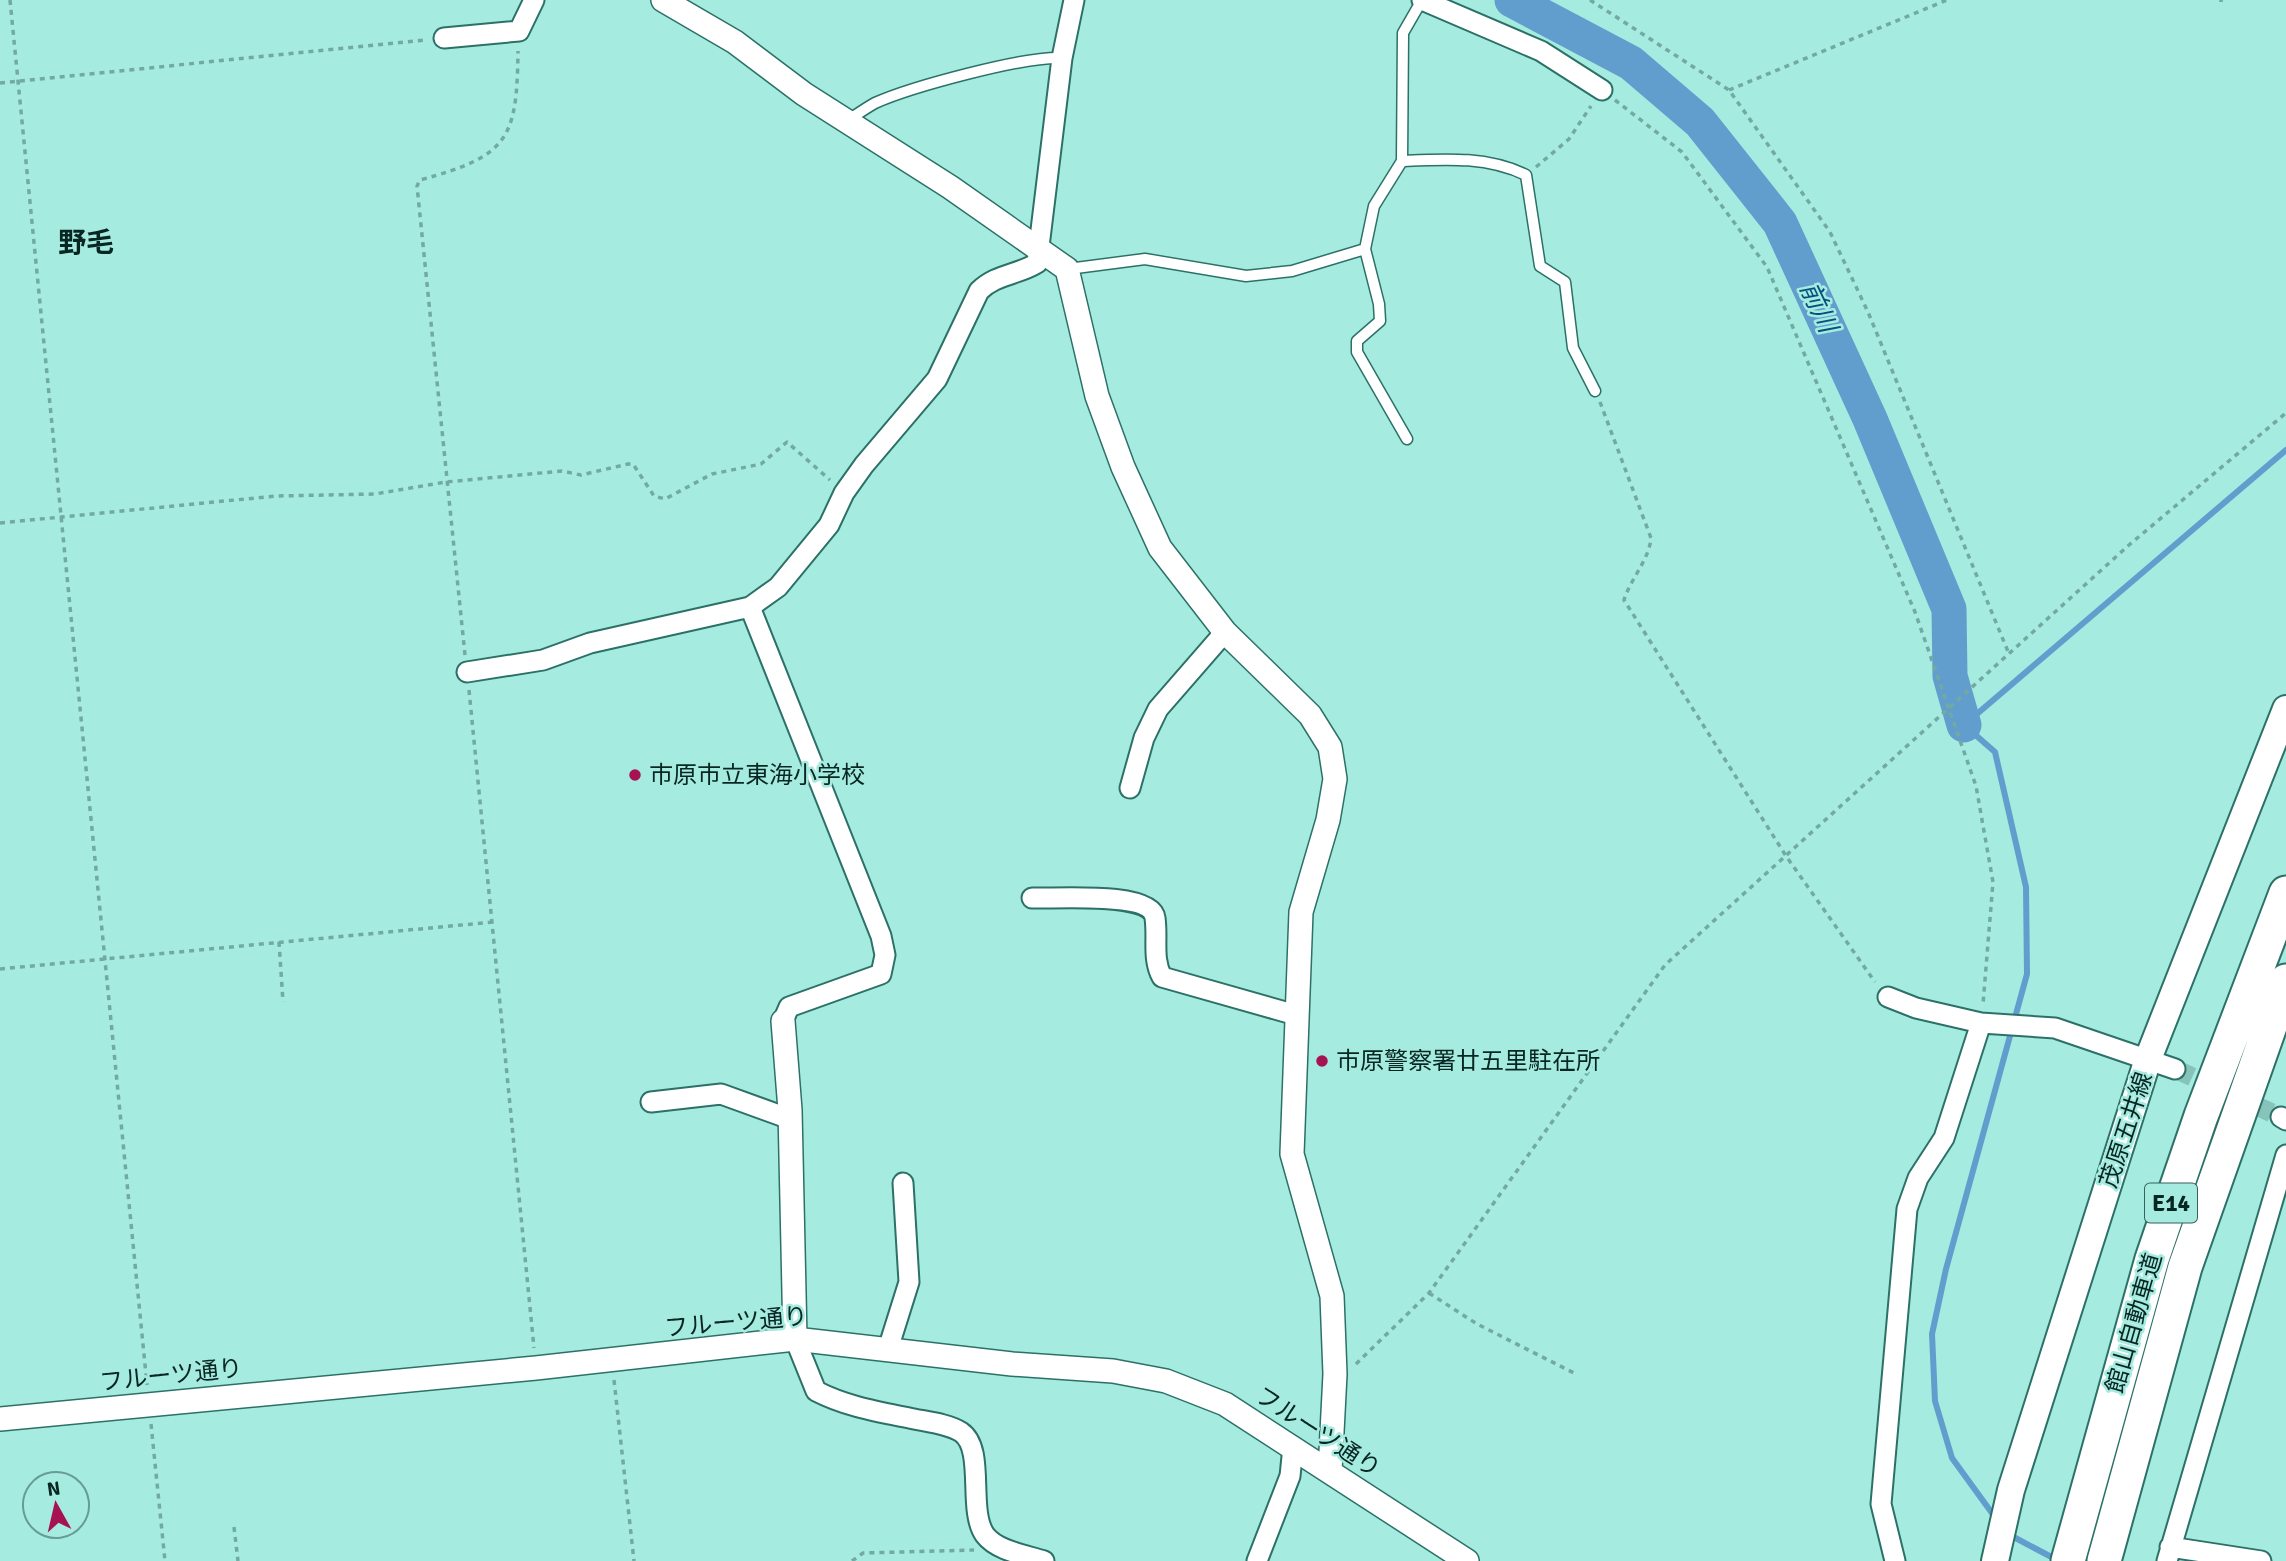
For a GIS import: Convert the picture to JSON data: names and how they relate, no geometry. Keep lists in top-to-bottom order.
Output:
{
  "streets": {
    "highway": ["E14", "館山自動車道"],
    "main road": ["茂原五井線"],
    "street": ["フルーツ通り"]
  },
  "districts": ["野毛"],
  "water": ["前川"],
  "places": ["市原市立東海小学校", "市原警察署廿五里駐在所"],
  "north": "top"
}
